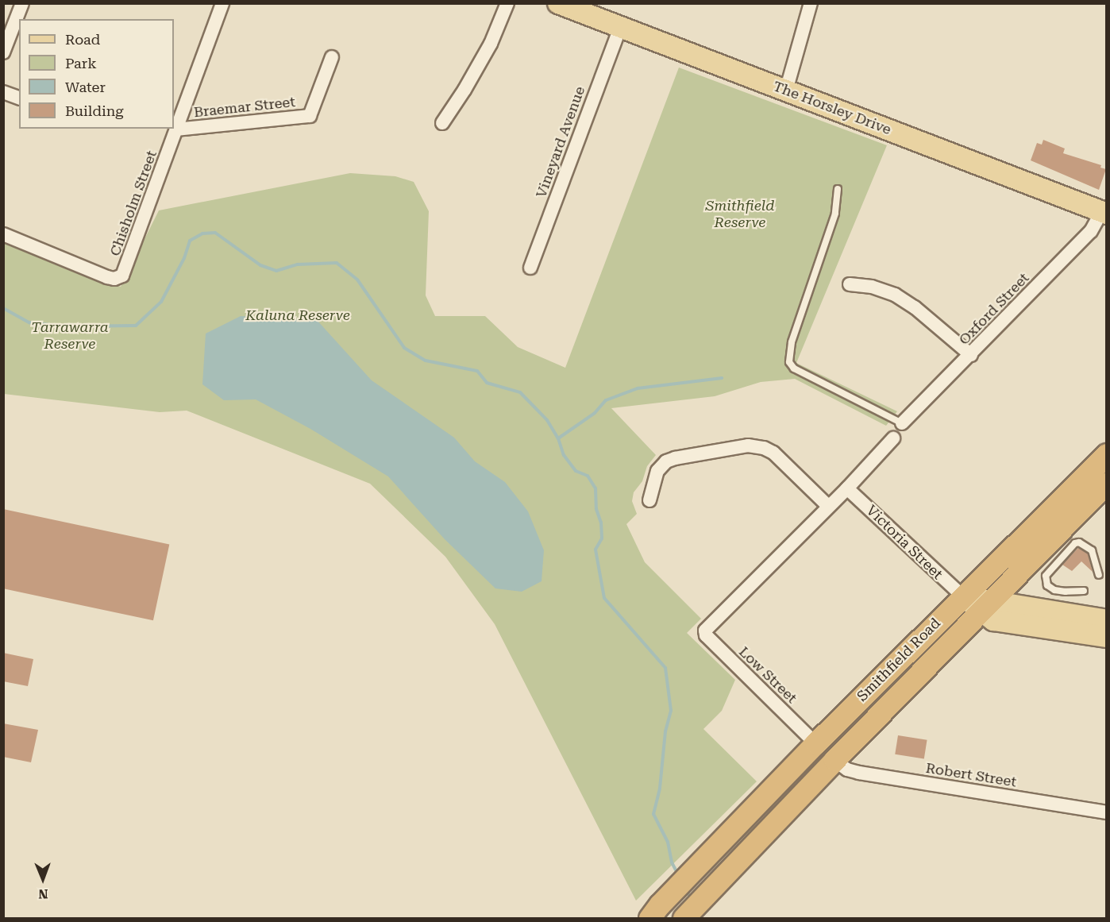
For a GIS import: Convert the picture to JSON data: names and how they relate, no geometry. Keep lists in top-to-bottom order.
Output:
{
  "streets": {
    "highway": ["Smithfield Road"],
    "main road": ["The Horsley Drive"],
    "street": [
      "Braemar Street",
      "Vineyard Avenue",
      "Chisholm Street",
      "Oxford Street",
      "Victoria Street",
      "Low Street",
      "Robert Street"
    ]
  },
  "crossings": [
    ["Braemar Street", "Chisholm Street"],
    ["The Horsley Drive", "Vineyard Avenue"],
    ["The Horsley Drive", "Oxford Street"],
    ["Victoria Street", "Smithfield Road"],
    ["Smithfield Road", "Low Street"],
    ["Smithfield Road", "Robert Street"]
  ],
  "parks": ["Smithfield Reserve", "Kaluna Reserve", "Tarrawarra Reserve"],
  "legend": [
    "Road",
    "Park",
    "Water",
    "Building"
  ],
  "north": "bottom"
}
